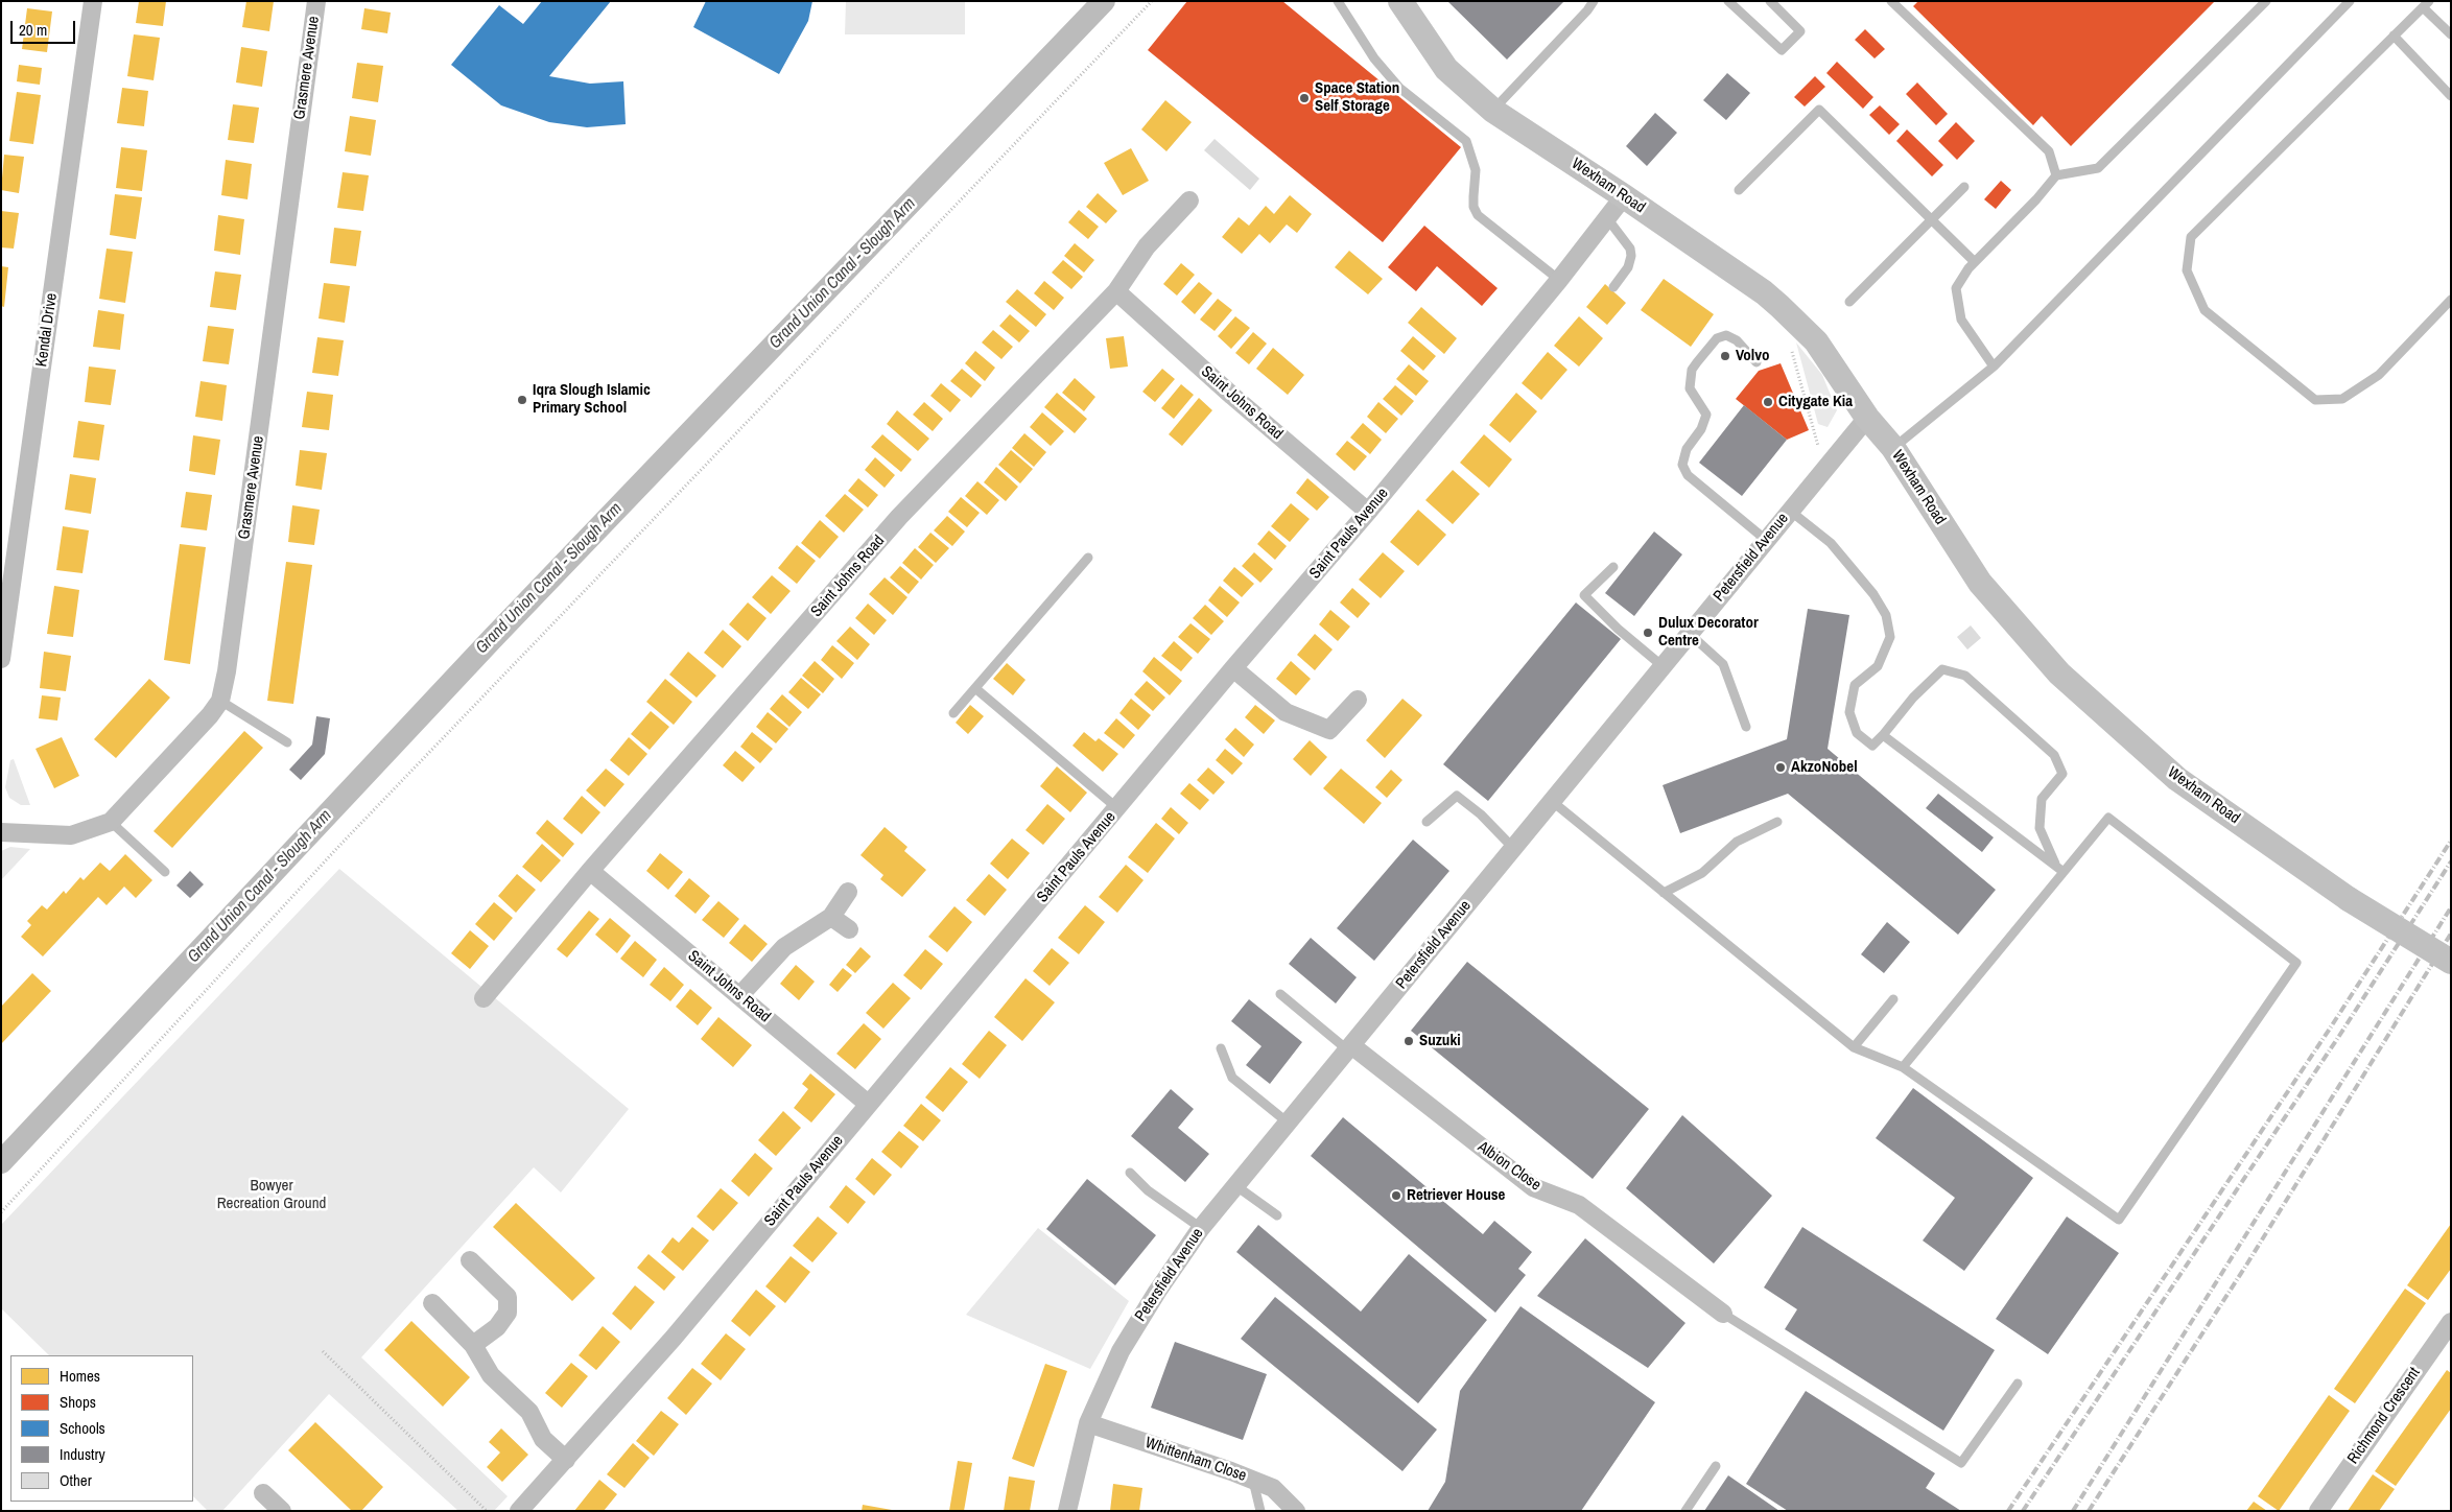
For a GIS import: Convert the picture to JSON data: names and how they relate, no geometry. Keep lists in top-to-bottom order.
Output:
{
  "streets": {
    "street": [
      "Grasmere Avenue",
      "Wexham Road",
      "Kendal Drive",
      "Saint Johns Road",
      "Saint Pauls Avenue",
      "Petersfield Avenue",
      "Albion Close",
      "Richmond Crescent",
      "Whittenham Close"
    ]
  },
  "crossings": [
    ["Wexham Road", "Saint Pauls Avenue"],
    ["Wexham Road", "Petersfield Avenue"],
    ["Saint Johns Road", "Saint Pauls Avenue"],
    ["Petersfield Avenue", "Albion Close"],
    ["Petersfield Avenue", "Whittenham Close"]
  ],
  "water": ["Grand Union Canal - Slough Arm"],
  "parks": ["Bowyer Recreation Ground"],
  "places": [
    "Space Station Self Storage",
    "Volvo",
    "Iqra Slough Islamic Primary School",
    "Citygate Kia",
    "Dulux Decorator Centre",
    "AkzoNobel",
    "Suzuki",
    "Retriever House"
  ],
  "legend": [
    "Homes",
    "Shops",
    "Schools",
    "Industry",
    "Other"
  ],
  "scale_bar": "20 m"
}
